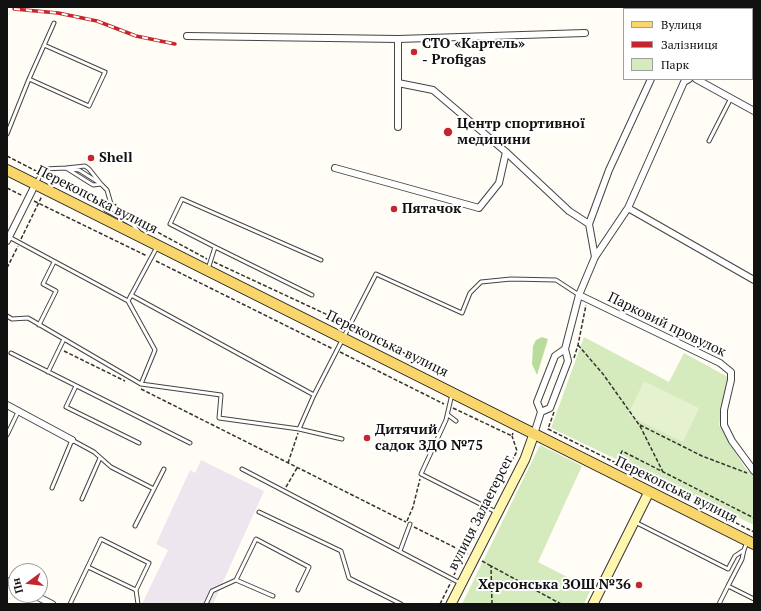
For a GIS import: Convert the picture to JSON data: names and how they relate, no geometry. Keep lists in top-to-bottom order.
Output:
{
  "streets": {
    "main road": ["Перекопська вулиця", "вулиця Залаегерсег"],
    "street": ["Парковий провулок"]
  },
  "crossings": [
    ["Перекопська вулиця", "вулиця Залаегерсег"]
  ],
  "places": [
    "СТО «Картель» - Profigas",
    "Центр спортивної медицини",
    "Shell",
    "Пятачок",
    "Дитячий садок ЗДО №75",
    "Херсонська ЗОШ №36"
  ],
  "legend": ["Вулиця", "Залізниця", "Парк"],
  "north": "left"
}
